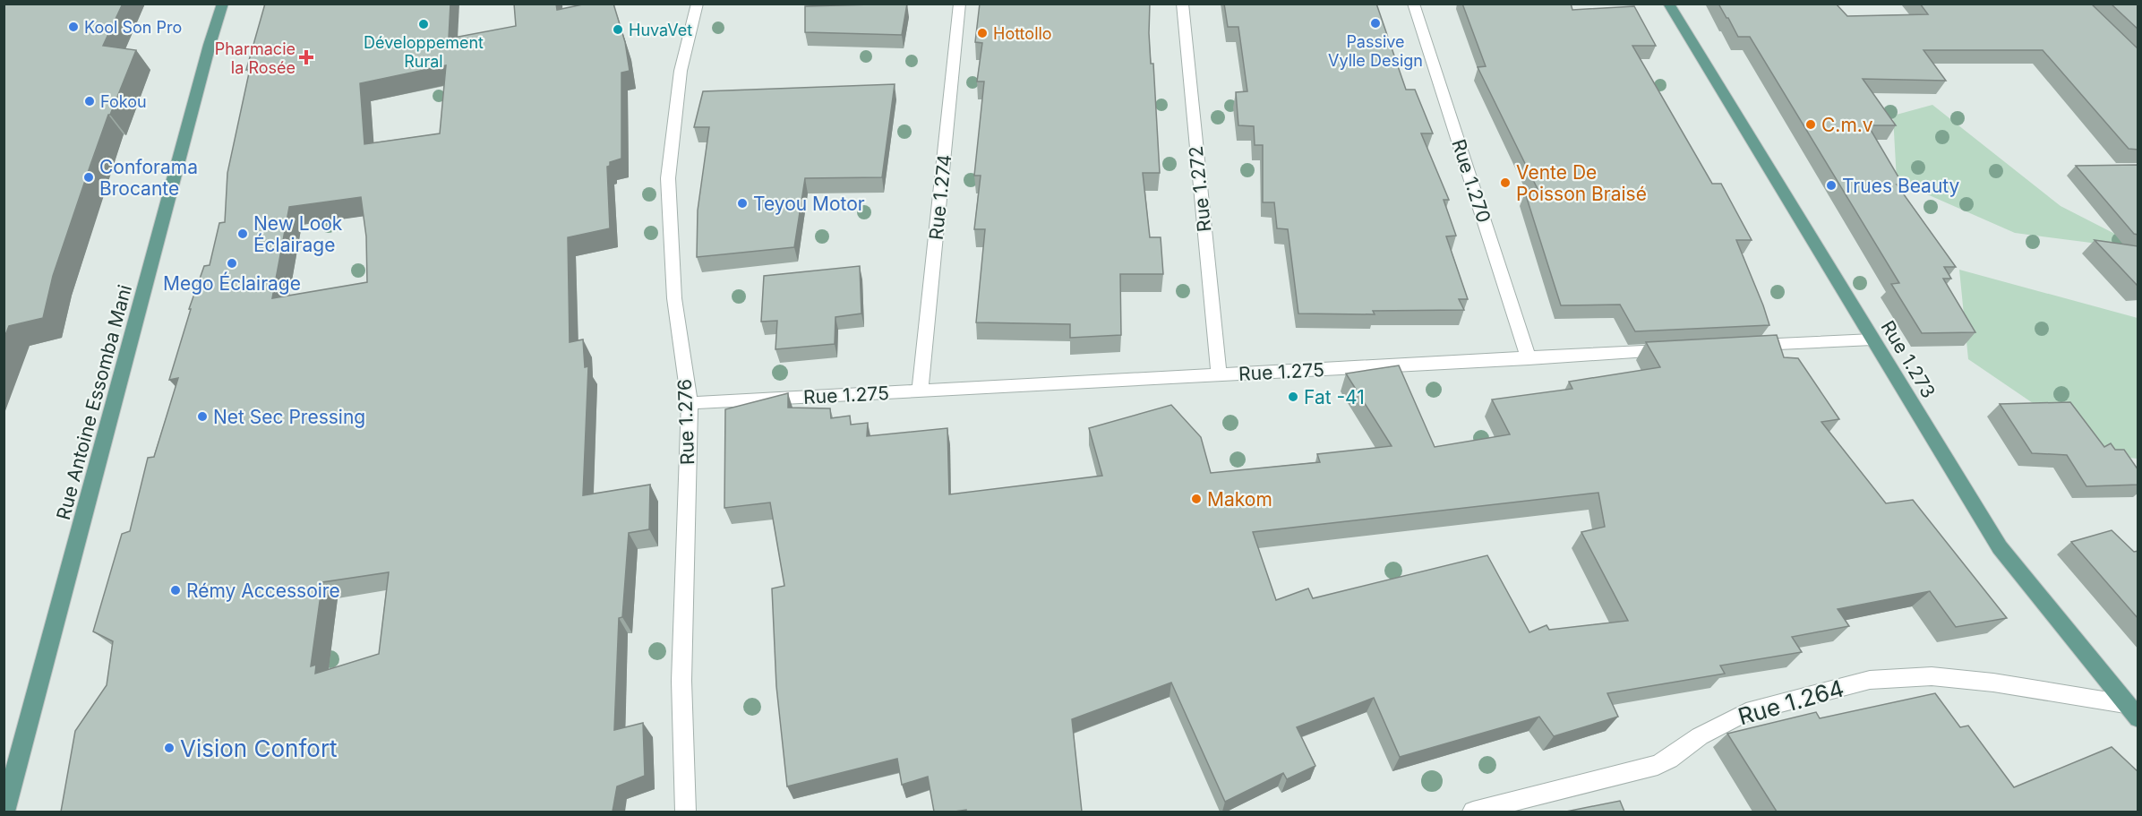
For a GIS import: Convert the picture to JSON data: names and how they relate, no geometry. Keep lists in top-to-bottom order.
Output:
{
  "streets": {
    "main road": ["Rue 1.273", "Rue Antoine Essomba Mani"],
    "street": [
      "Rue 1.270",
      "Rue 1.272",
      "Rue 1.274",
      "Rue 1.275",
      "Rue 1.276",
      "Rue 1.264"
    ]
  },
  "crossings": [
    ["Rue 1.270", "Rue 1.275"],
    ["Rue 1.272", "Rue 1.275"],
    ["Rue 1.274", "Rue 1.275"],
    ["Rue 1.273", "Rue 1.264"],
    ["Rue 1.275", "Rue 1.276"]
  ],
  "places": {
    "other": [
      "Passive Vylle Design",
      "Développement Rural",
      "Kool Son Pro",
      "HuvaVet",
      "Hottollo",
      "Fokou",
      "C.m.v",
      "Conforama Brocante",
      "Vente De Poisson Braisé",
      "Trues Beauty",
      "Teyou Motor",
      "New Look Éclairage",
      "Mego Éclairage",
      "Fat -41",
      "Net Sec Pressing",
      "Makom",
      "Rémy Accessoire",
      "Vision Confort"
    ],
    "health": ["Pharmacie la Rosée"]
  }
}
